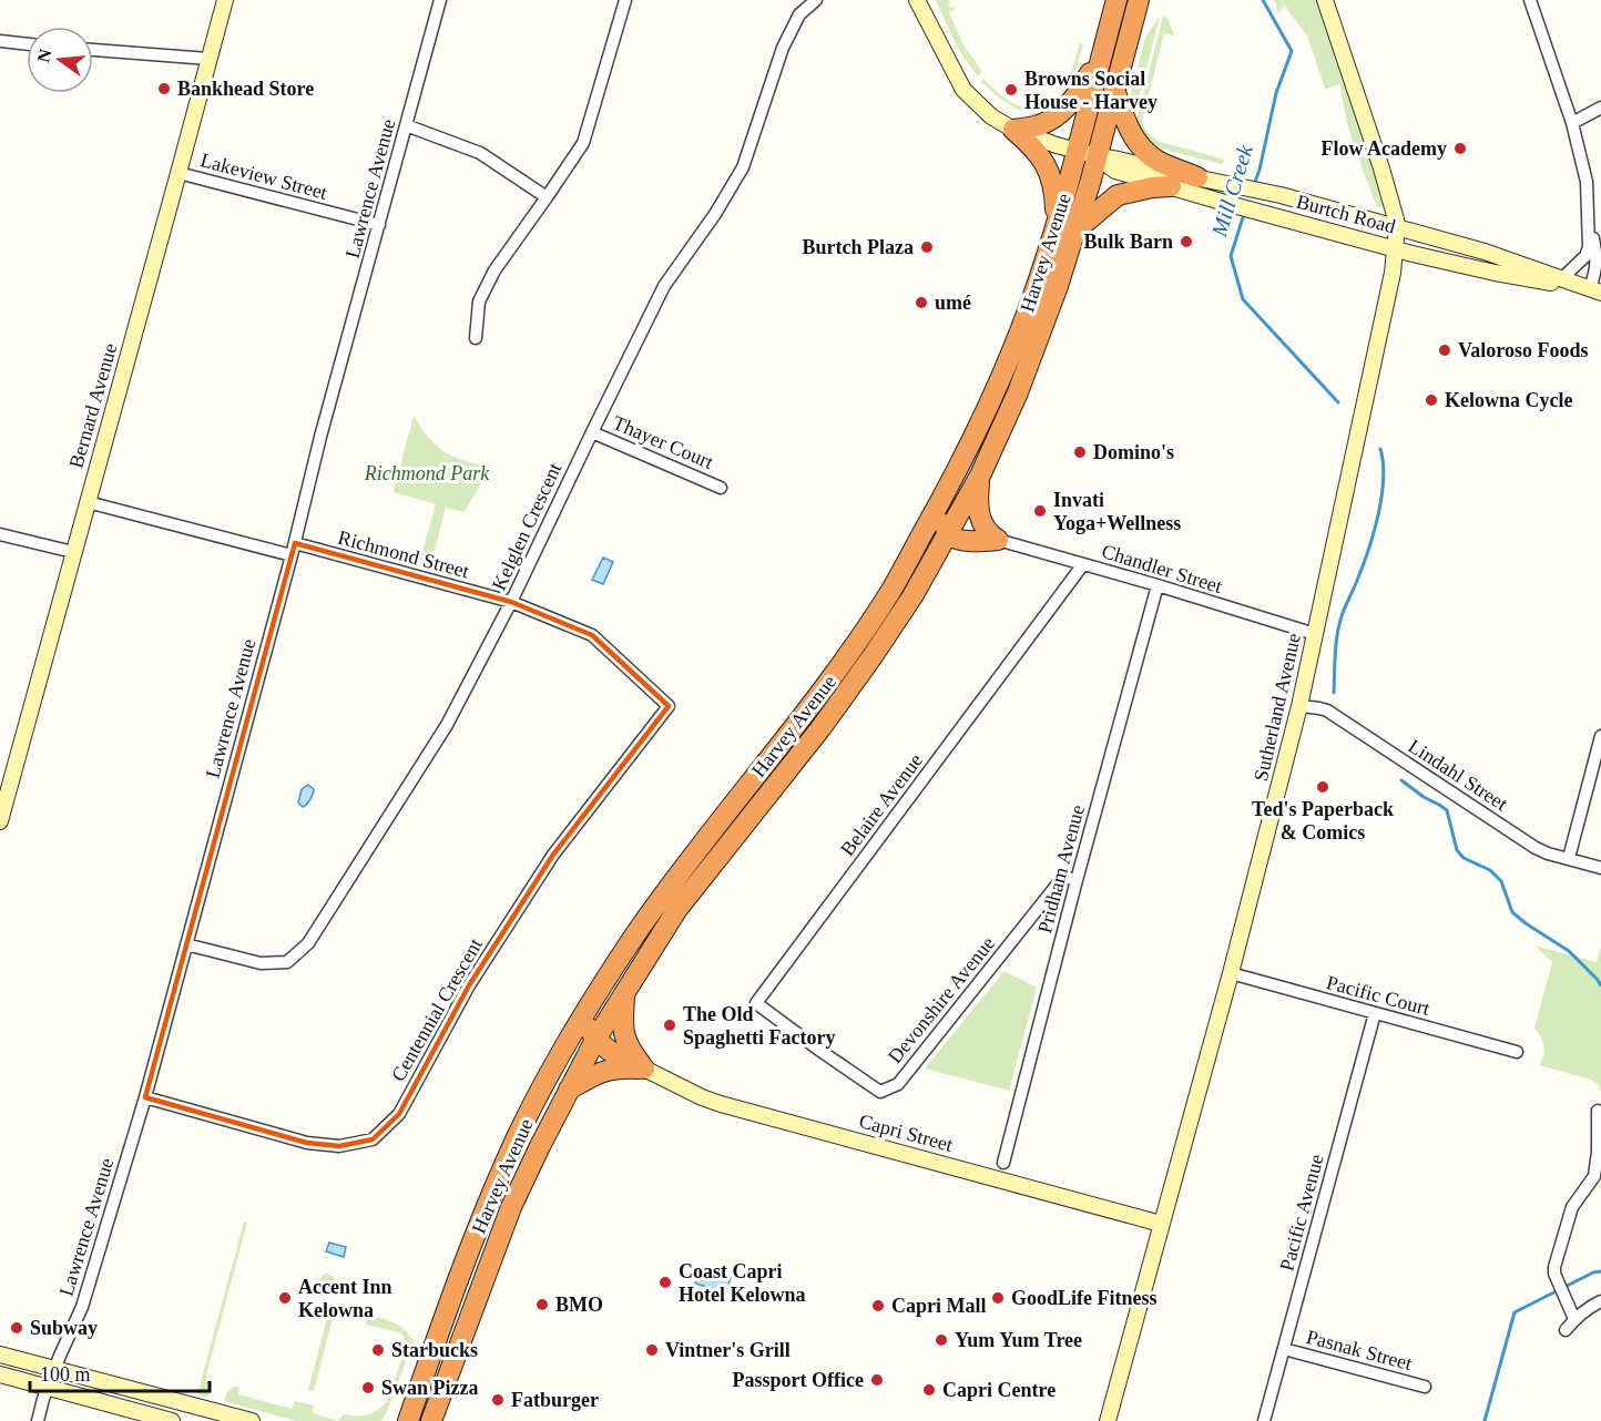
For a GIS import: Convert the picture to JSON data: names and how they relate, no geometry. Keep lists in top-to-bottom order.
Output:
{
  "streets": {
    "highway": ["Harvey Avenue"],
    "street": [
      "Lakeview Street",
      "Lawrence Avenue",
      "Burtch Road",
      "Bernard Avenue",
      "Thayer Court",
      "Kelglen Crescent",
      "Richmond Street",
      "Chandler Street",
      "Sutherland Avenue",
      "Lindahl Street",
      "Belaire Avenue",
      "Pridham Avenue",
      "Pacific Court",
      "Devonshire Avenue",
      "Centennial Crescent",
      "Capri Street",
      "Pacific Avenue",
      "Pasnak Street"
    ]
  },
  "crossings": [
    ["Lakeview Street", "Lawrence Avenue"],
    ["Lakeview Street", "Bernard Avenue"],
    ["Lawrence Avenue", "Kelglen Crescent"],
    ["Lawrence Avenue", "Richmond Street"],
    ["Lawrence Avenue", "Centennial Crescent"],
    ["Burtch Road", "Harvey Avenue"],
    ["Burtch Road", "Sutherland Avenue"],
    ["Thayer Court", "Kelglen Crescent"],
    ["Kelglen Crescent", "Richmond Street"],
    ["Richmond Street", "Centennial Crescent"],
    ["Chandler Street", "Sutherland Avenue"],
    ["Chandler Street", "Belaire Avenue"],
    ["Chandler Street", "Pridham Avenue"],
    ["Sutherland Avenue", "Lindahl Street"],
    ["Sutherland Avenue", "Pacific Court"],
    ["Sutherland Avenue", "Capri Street"],
    ["Belaire Avenue", "Devonshire Avenue"],
    ["Pridham Avenue", "Devonshire Avenue"],
    ["Pacific Court", "Pacific Avenue"],
    ["Pacific Avenue", "Pasnak Street"]
  ],
  "water": ["Mill Creek"],
  "parks": ["Richmond Park"],
  "places": [
    "Bankhead Store",
    "Browns Social House - Harvey",
    "Flow Academy",
    "Bulk Barn",
    "Burtch Plaza",
    "umé",
    "Valoroso Foods",
    "Kelowna Cycle",
    "Domino's",
    "Invati Yoga+Wellness",
    "Ted's Paperback & Comics",
    "The Old Spaghetti Factory",
    "Coast Capri Hotel Kelowna",
    "Accent Inn Kelowna",
    "GoodLife Fitness",
    "BMO",
    "Capri Mall",
    "Subway",
    "Yum Yum Tree",
    "Starbucks",
    "Vintner's Grill",
    "Passport Office",
    "Swan Pizza",
    "Capri Centre",
    "Fatburger"
  ],
  "scale_bar": "100 m",
  "north": "left"
}
